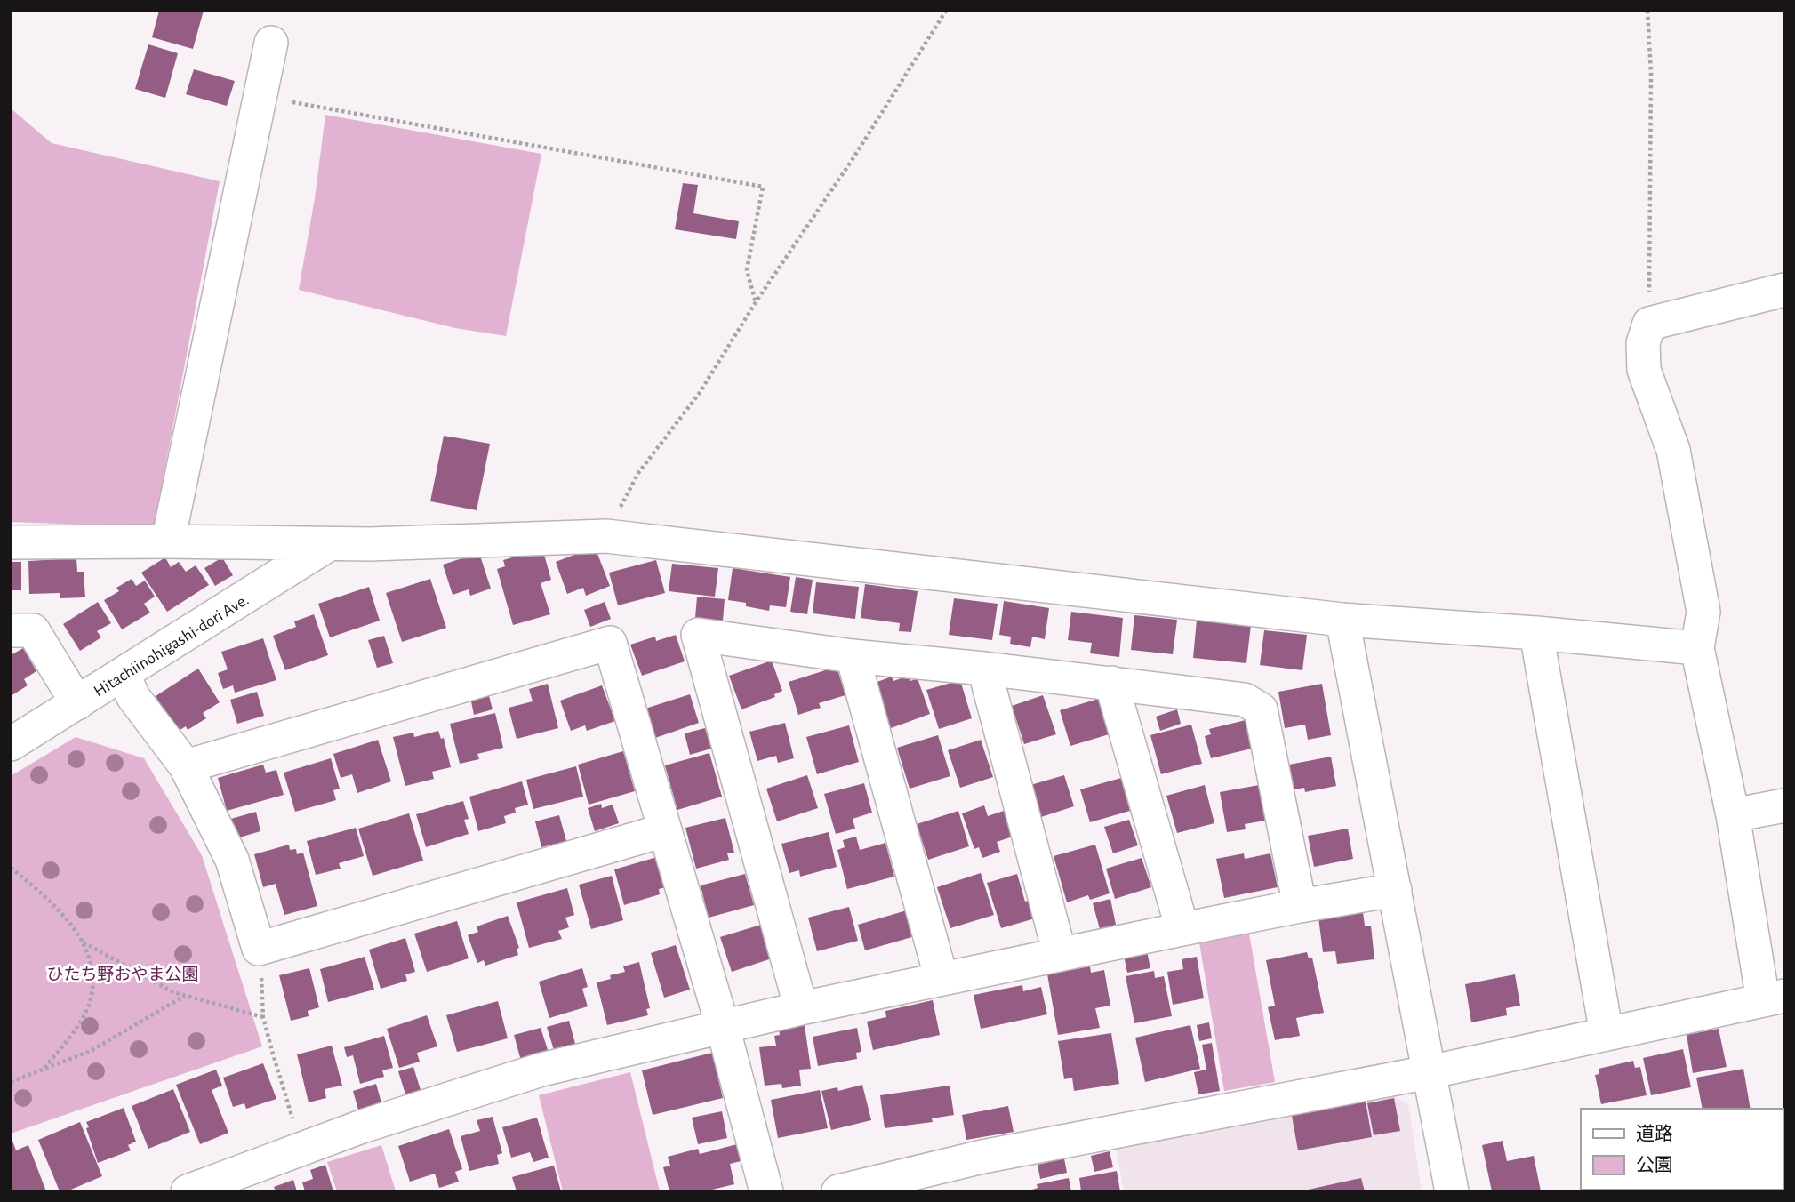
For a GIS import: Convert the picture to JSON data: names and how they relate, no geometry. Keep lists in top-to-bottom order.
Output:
{
  "streets": {
    "street": ["Hitachiinohigashi-dori Ave."]
  },
  "parks": ["ひたち野おやま公園"],
  "legend": ["道路", "公園"]
}
